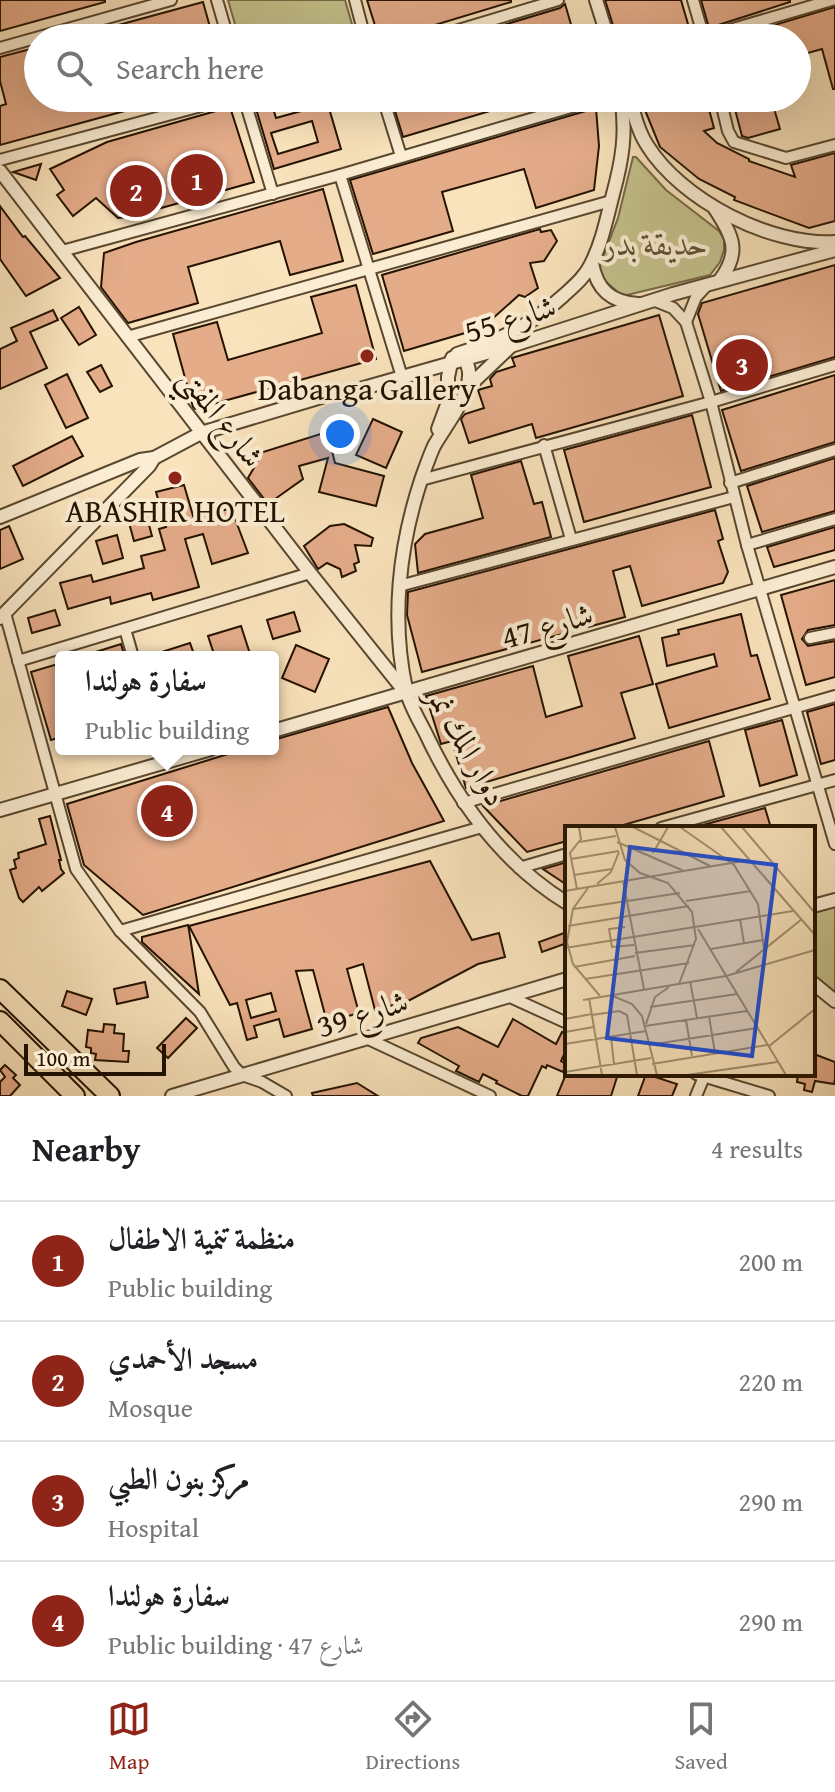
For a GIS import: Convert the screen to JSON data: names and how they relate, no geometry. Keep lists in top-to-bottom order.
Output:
{
  "streets": {
    "street": [
      "شارع 55",
      "شارع المفتي",
      "شارع 47",
      "دوار المك نمر",
      "شارع 39"
    ]
  },
  "crossings": [
    ["شارع 55", "شارع المفتي"],
    ["شارع 55", "دوار المك نمر"],
    ["شارع المفتي", "شارع 47"],
    ["شارع المفتي", "دوار المك نمر"],
    ["شارع 47", "دوار المك نمر"]
  ],
  "parks": ["حديقة بدر"],
  "places": ["Dabanga Gallery", "ABASHIR HOTEL"],
  "scale_bar": "100 m",
  "page": {
    "search": "Search here",
    "pins": [
      "1",
      "2",
      "3",
      "4"
    ],
    "popup": ["سفارة هولندا", "Public building"],
    "scale": "100 m",
    "heading": ["Nearby", "4 results"],
    "list": [
      {
        "mark": "1",
        "name": "منظمة تنمية الاطفال",
        "note": "Public building",
        "value": "200 m"
      },
      {
        "mark": "2",
        "name": "مسجد الأحمدي",
        "note": "Mosque",
        "value": "220 m"
      },
      {
        "mark": "3",
        "name": "مركز بنون الطبي",
        "note": "Hospital",
        "value": "290 m"
      },
      {
        "mark": "4",
        "name": "سفارة هولندا",
        "note": "Public building · شارع 47",
        "value": "290 m"
      }
    ],
    "nav": ["Map", "Directions", "Saved"]
  }
}
